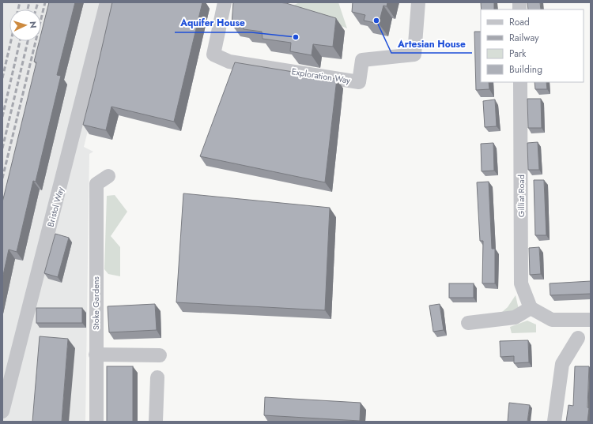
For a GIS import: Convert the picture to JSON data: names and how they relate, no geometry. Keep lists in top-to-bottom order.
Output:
{
  "streets": {
    "street": [
      "Exploration Way",
      "Gilliat Road",
      "Bristol Way",
      "Stoke Gardens"
    ]
  },
  "places": ["Artesian House", "Aquifer House"],
  "legend": [
    "Road",
    "Railway",
    "Park",
    "Building"
  ],
  "north": "right"
}
